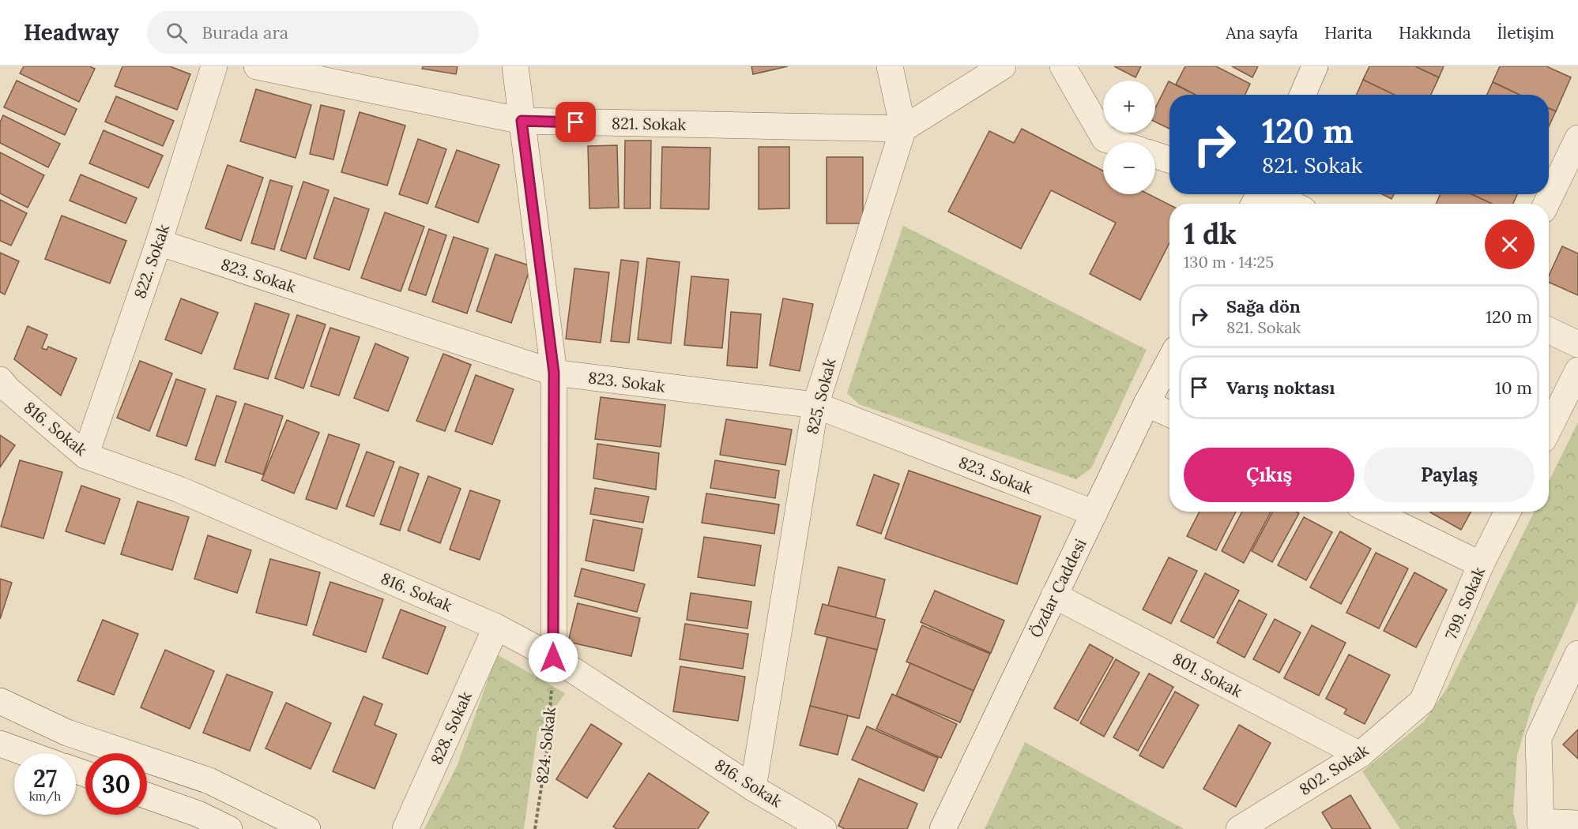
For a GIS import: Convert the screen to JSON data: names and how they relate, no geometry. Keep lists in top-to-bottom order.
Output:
{
  "streets": {
    "street": [
      "821. Sokak",
      "822. Sokak",
      "823. Sokak",
      "825. Sokak",
      "816. Sokak",
      "Özdar Caddesi",
      "799. Sokak",
      "801. Sokak",
      "828. Sokak",
      "802. Sokak"
    ],
    "path": ["824. Sokak"]
  },
  "crossings": [
    ["821. Sokak", "825. Sokak"],
    ["822. Sokak", "823. Sokak"],
    ["822. Sokak", "816. Sokak"],
    ["823. Sokak", "825. Sokak"],
    ["823. Sokak", "Özdar Caddesi"],
    ["825. Sokak", "816. Sokak"],
    ["816. Sokak", "828. Sokak"],
    ["816. Sokak", "824. Sokak"],
    ["Özdar Caddesi", "801. Sokak"],
    ["799. Sokak", "802. Sokak"],
    ["801. Sokak", "802. Sokak"]
  ],
  "page": {
    "header": "Headway",
    "search": "Burada ara",
    "nav": [
      "Ana sayfa",
      "Harita",
      "Hakkında",
      "İletişim"
    ],
    "map_buttons": ["+", "−"],
    "turn": ["120 m", "821. Sokak"],
    "heading": ["1 dk", "130 m · 14:25"],
    "list": [
      {
        "name": "Sağa dön",
        "note": "821. Sokak",
        "value": "120 m"
      },
      {
        "name": "Varış noktası",
        "value": "10 m"
      }
    ],
    "buttons": ["Çıkış", "Paylaş"],
    "speed": "27 km/h",
    "limit": "30"
  }
}
